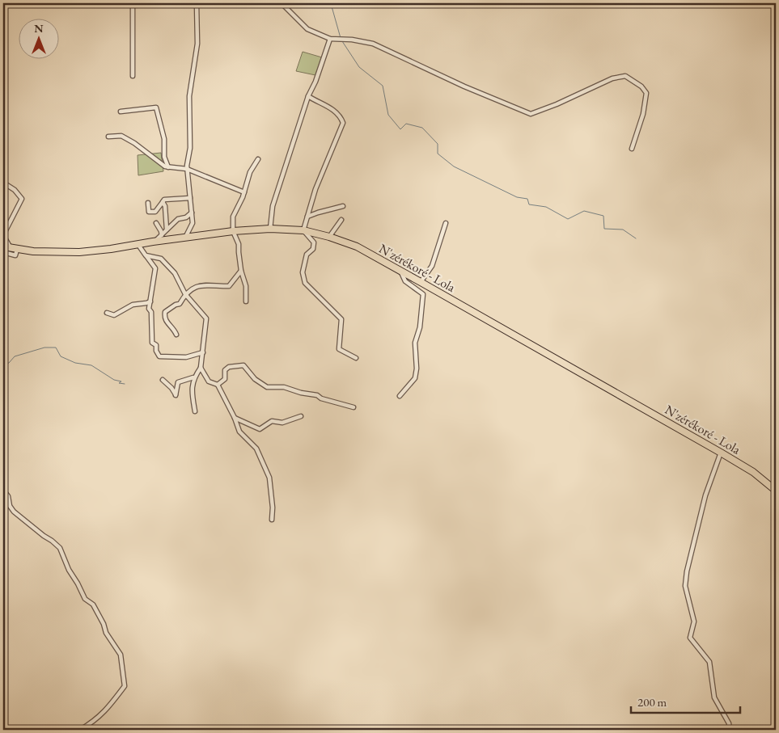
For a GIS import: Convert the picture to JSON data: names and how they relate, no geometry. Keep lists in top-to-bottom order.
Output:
{
  "streets": {
    "highway": ["N'zérékoré - Lola"]
  },
  "scale_bar": "200 m",
  "north": "top"
}
